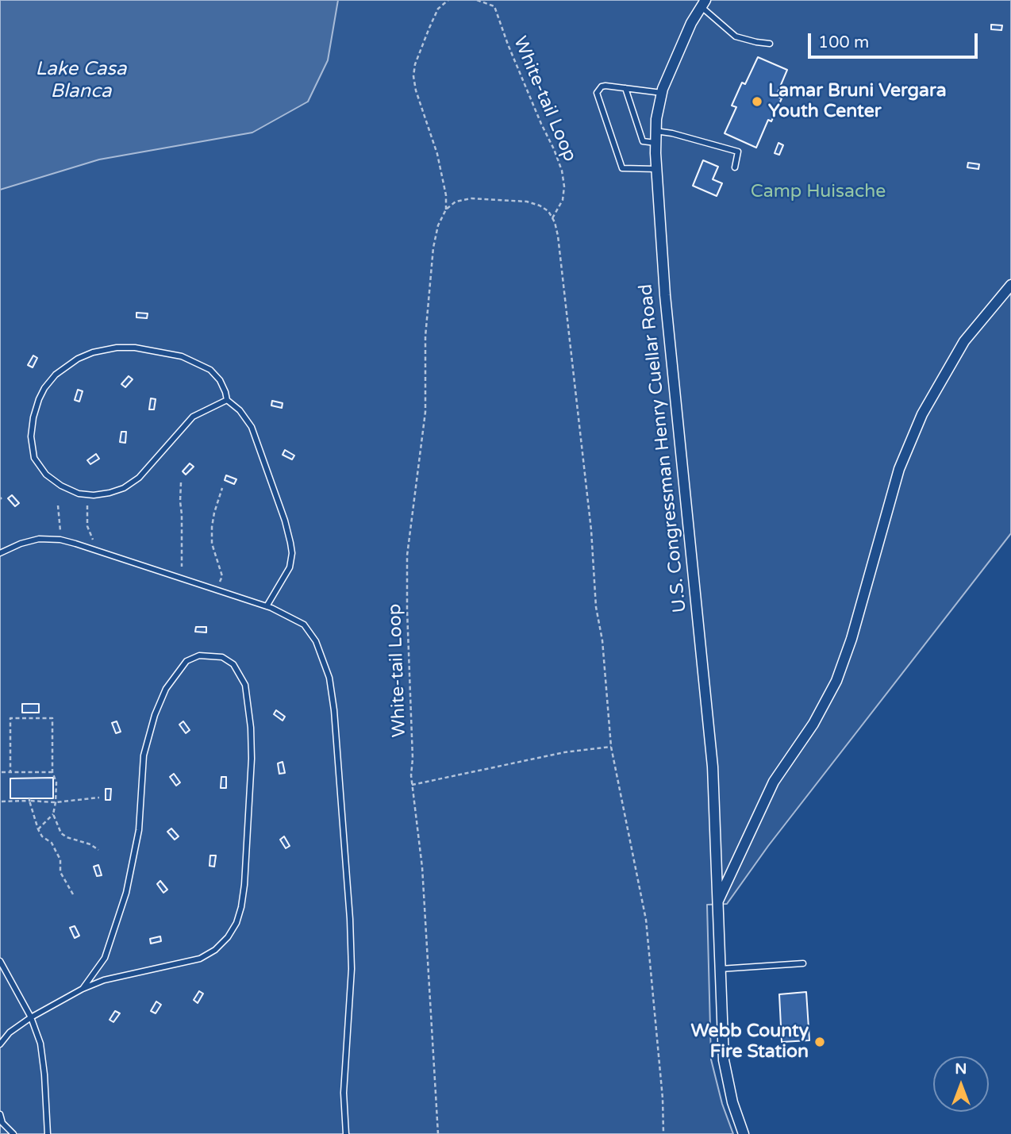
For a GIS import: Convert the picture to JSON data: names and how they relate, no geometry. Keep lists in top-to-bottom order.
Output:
{
  "streets": {
    "street": ["U.S. Congressman Henry Cuellar Road"],
    "path": ["White-tail Loop"]
  },
  "water": ["Lake Casa Blanca"],
  "parks": ["Camp Huisache"],
  "places": ["Lamar Bruni Vergara Youth Center", "Webb County Fire Station"],
  "scale_bar": "100 m",
  "north": "top"
}
